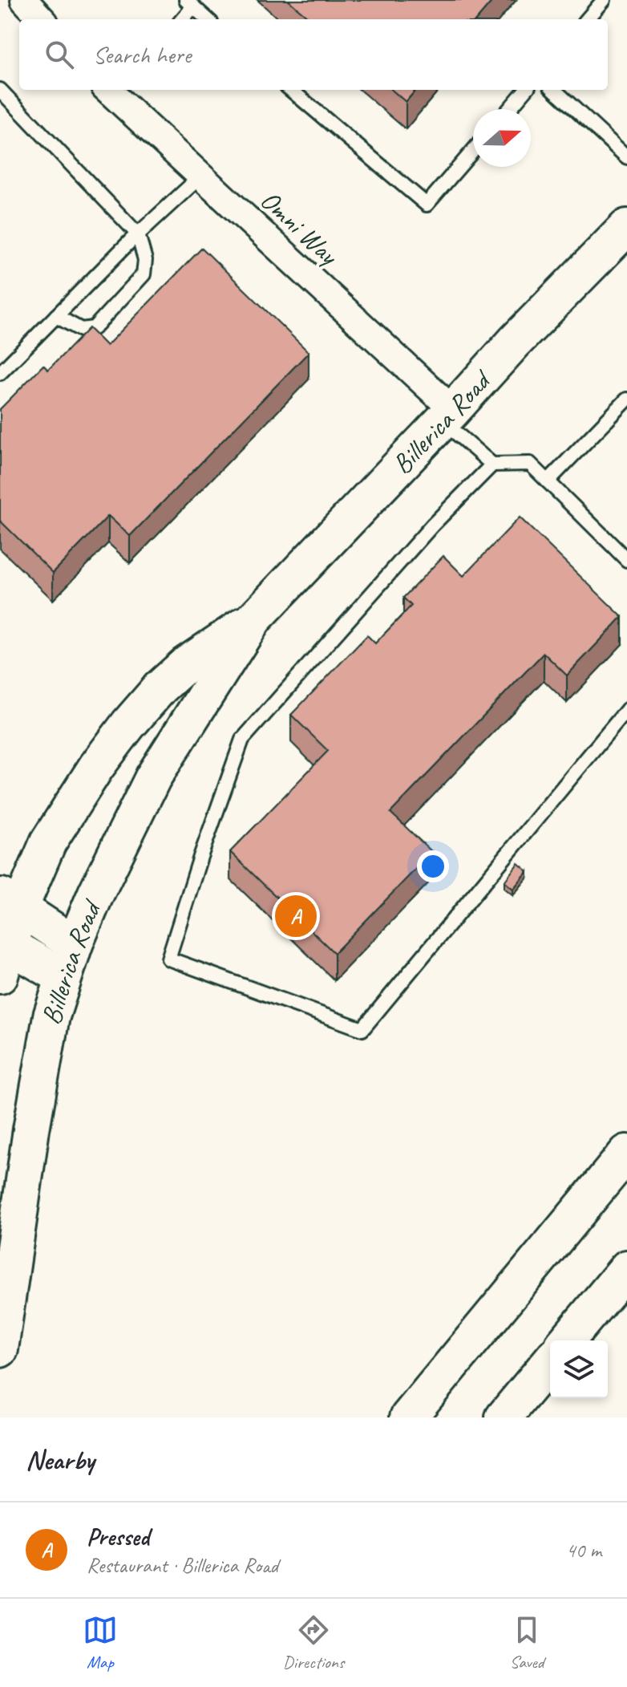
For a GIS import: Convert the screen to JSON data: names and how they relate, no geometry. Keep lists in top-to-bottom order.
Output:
{
  "streets": {
    "main road": ["Billerica Road"],
    "street": ["Omni Way"]
  },
  "crossings": [
    ["Omni Way", "Billerica Road"]
  ],
  "north": "right",
  "page": {
    "search": "Search here",
    "pins": "A",
    "heading": "Nearby",
    "list": [
      {
        "mark": "A",
        "name": "Pressed",
        "note": "Restaurant · Billerica Road",
        "value": "40 m"
      }
    ],
    "nav": ["Map", "Directions", "Saved"]
  }
}
